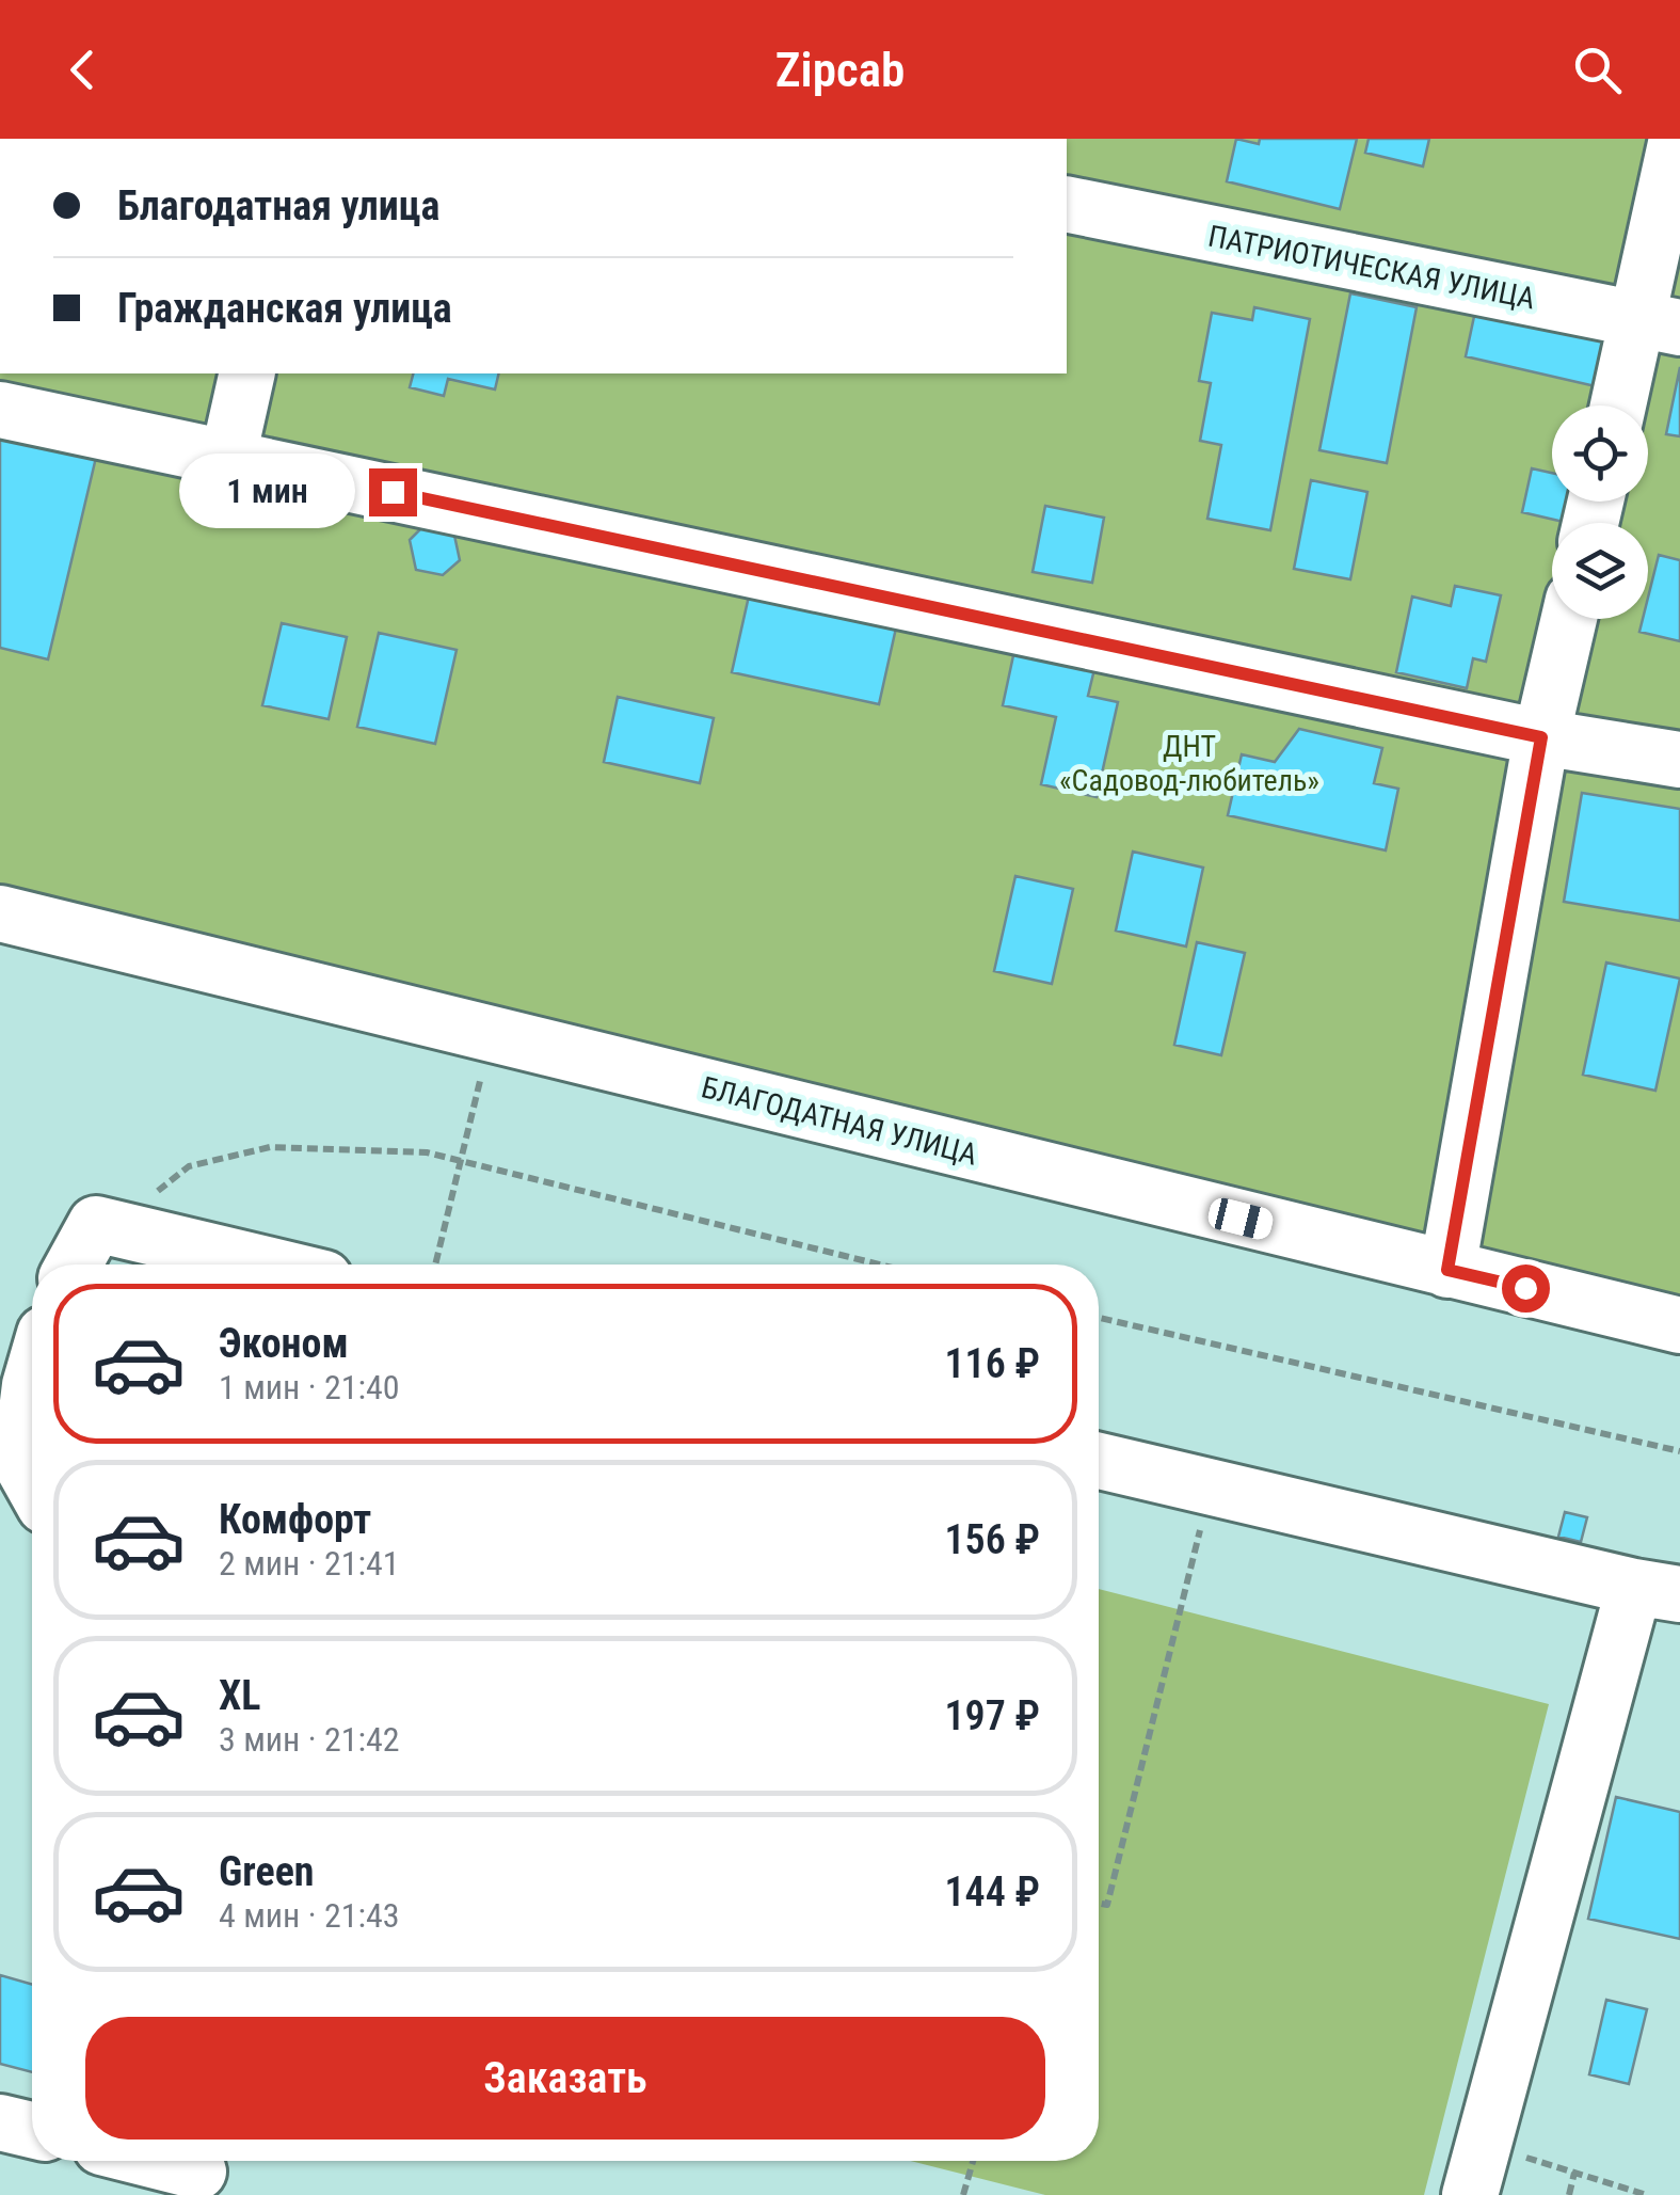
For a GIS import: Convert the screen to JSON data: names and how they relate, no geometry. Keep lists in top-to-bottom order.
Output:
{
  "streets": {
    "street": ["ПАТРИОТИЧЕСКАЯ УЛИЦА", "БЛАГОДАТНАЯ УЛИЦА"]
  },
  "parks": ["ДНТ «Садовод-любитель»"],
  "page": {
    "header": "Zipcab",
    "banner": ["Благодатная улица", "Гражданская улица"],
    "bubble": "1 мин",
    "list": [
      {
        "name": "Эконом",
        "note": "1 мин · 21:40",
        "value": "116 ₽"
      },
      {
        "name": "Комфорт",
        "note": "2 мин · 21:41",
        "value": "156 ₽"
      },
      {
        "name": "XL",
        "note": "3 мин · 21:42",
        "value": "197 ₽"
      },
      {
        "name": "Green",
        "note": "4 мин · 21:43",
        "value": "144 ₽"
      }
    ],
    "buttons": "Заказать"
  }
}
